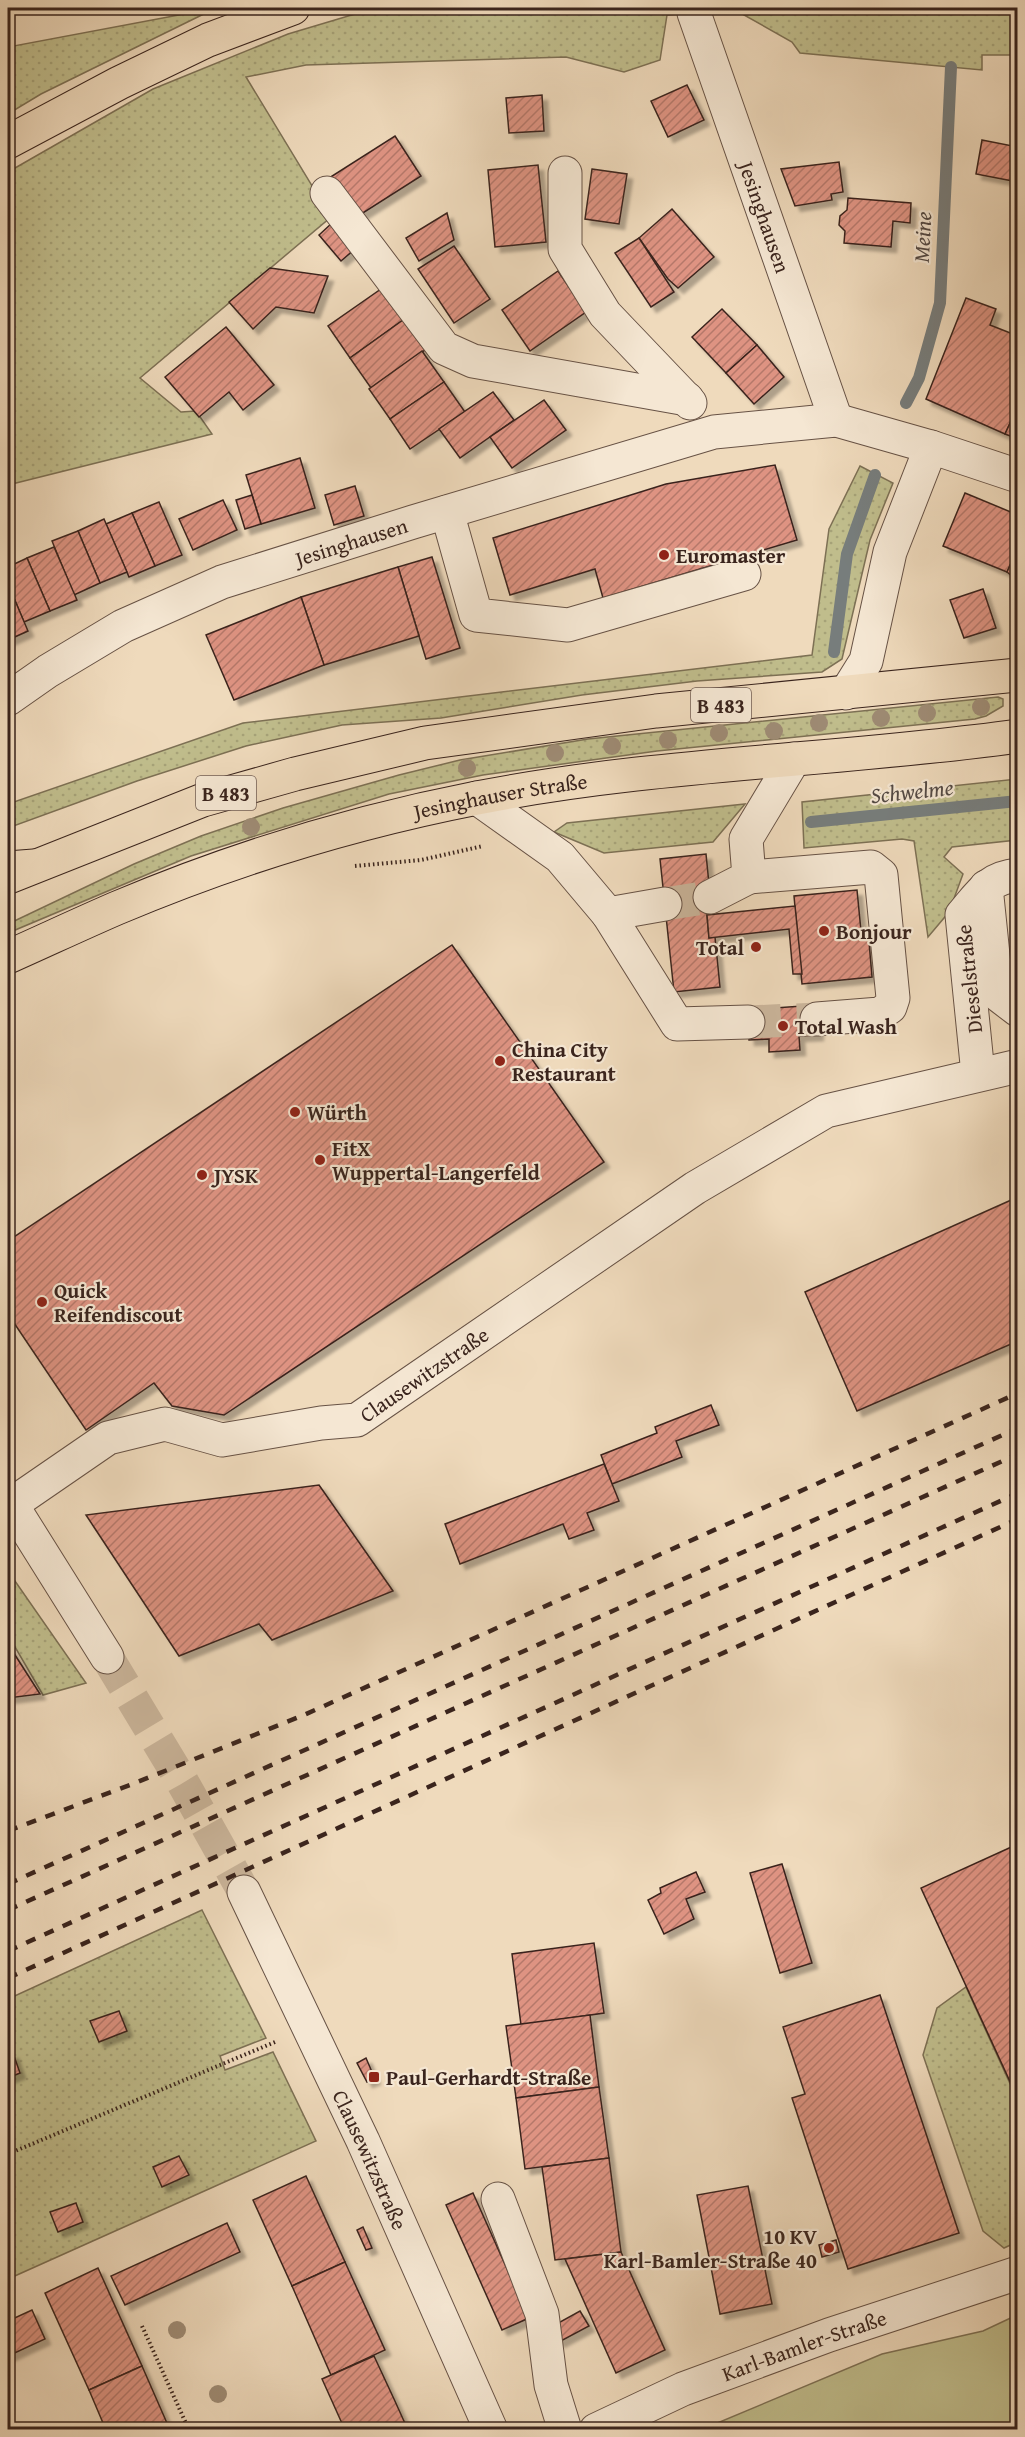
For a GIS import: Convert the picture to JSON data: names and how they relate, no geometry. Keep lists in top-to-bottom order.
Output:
{
  "streets": {
    "main road": ["B 483", "Jesinghauser Straße"],
    "street": [
      "Jesinghausen",
      "Dieselstraße",
      "Clausewitzstraße",
      "Karl-Bamler-Straße"
    ]
  },
  "crossings": [
    ["Dieselstraße", "Clausewitzstraße"]
  ],
  "water": ["Meine", "Schwelme"],
  "places": {
    "other": [
      "Euromaster",
      "Bonjour",
      "Total",
      "Total Wash",
      "China City Restaurant",
      "Würth",
      "FitX Wuppertal-Langerfeld",
      "JYSK",
      "Quick Reifendiscout",
      "10 KV Karl-Bamler-Straße 40"
    ],
    "transit": ["Paul-Gerhardt-Straße"]
  }
}
